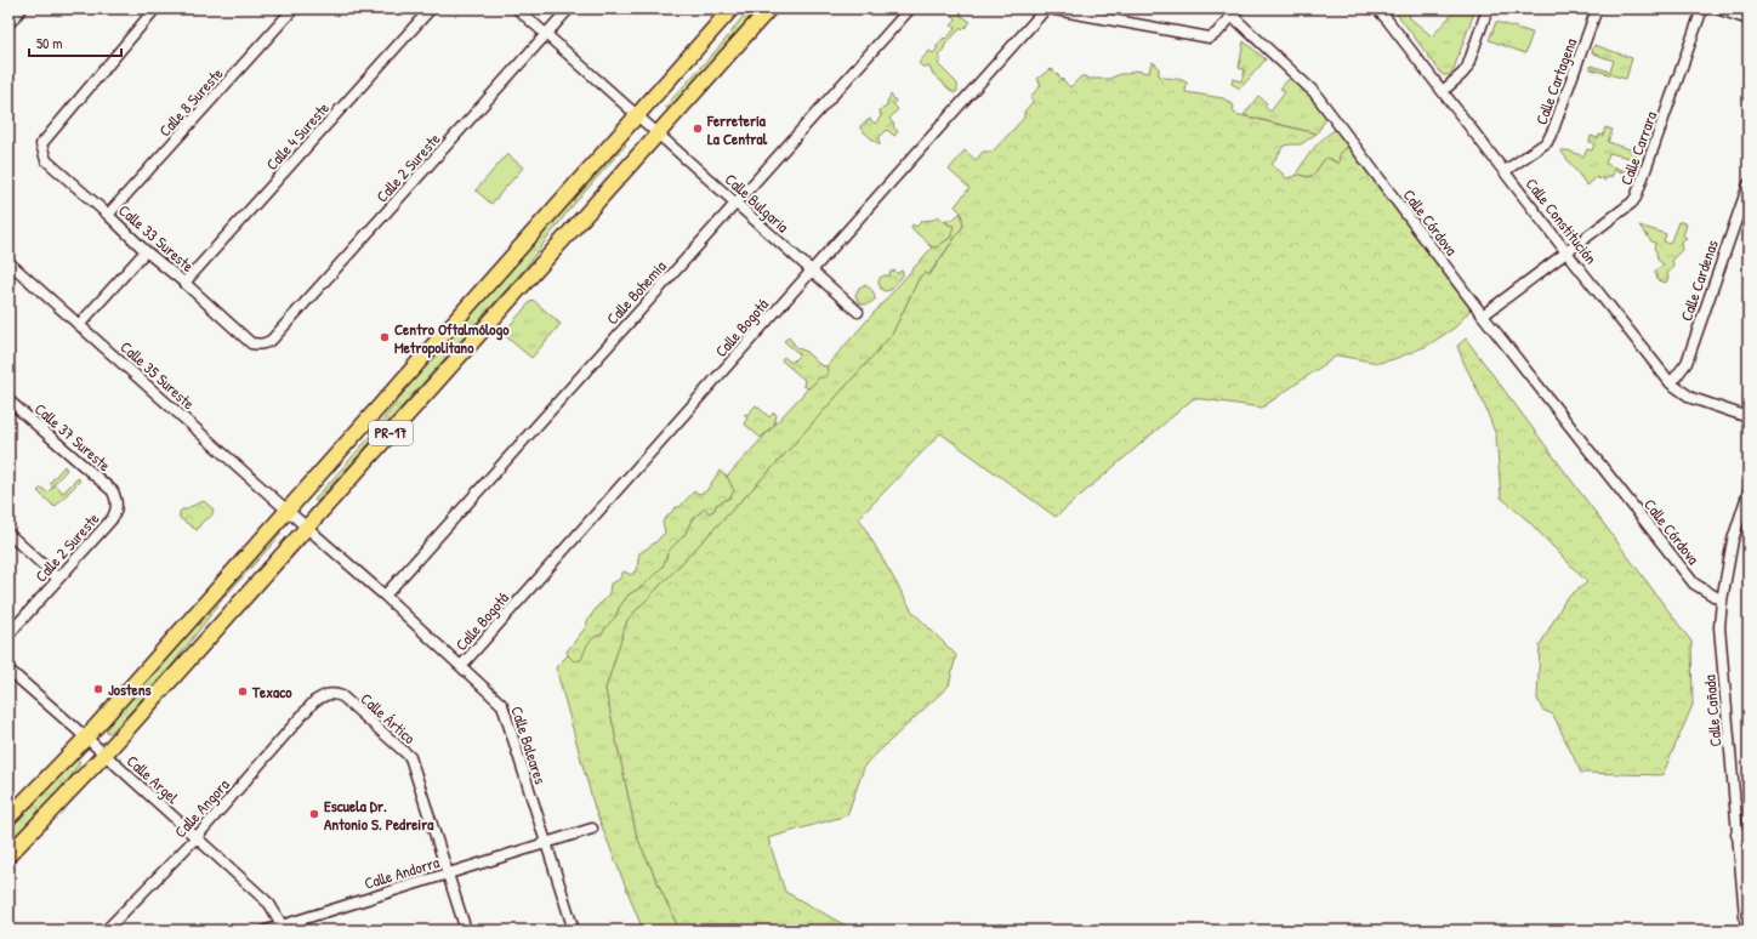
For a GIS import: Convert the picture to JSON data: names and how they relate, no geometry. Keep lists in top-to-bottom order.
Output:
{
  "streets": {
    "main road": ["PR-17"],
    "street": [
      "Calle Cartagena",
      "Calle 8 Sureste",
      "Calle 4 Sureste",
      "Calle Carrara",
      "Calle 2 Sureste",
      "Calle Bulgaria",
      "Calle Constitución",
      "Calle Córdova",
      "Calle 33 Sureste",
      "Calle Cardenas",
      "Calle Bohemia",
      "Calle Bogotá",
      "Calle 35 Sureste",
      "Calle 37 Sureste",
      "Calle Cañada",
      "Calle Ártico",
      "Calle Baleares",
      "Calle Argel",
      "Calle Angora",
      "Calle Andorra"
    ]
  },
  "crossings": [
    ["Calle Cartagena", "Calle Constitución"],
    ["Calle 8 Sureste", "Calle 33 Sureste"],
    ["Calle 4 Sureste", "Calle 33 Sureste"],
    ["Calle Carrara", "Calle Constitución"],
    ["Calle Carrara", "Calle Córdova"],
    ["Calle 2 Sureste", "Calle Bulgaria"],
    ["Calle 2 Sureste", "Calle 33 Sureste"],
    ["Calle 2 Sureste", "Calle 37 Sureste"],
    ["Calle Bulgaria", "Calle Bohemia"],
    ["Calle Bulgaria", "Calle Bogotá"],
    ["Calle Bulgaria", "PR-17"],
    ["Calle Constitución", "Calle Cardenas"],
    ["Calle Córdova", "Calle Cañada"],
    ["Calle Bohemia", "Calle Baleares"],
    ["Calle Bogotá", "Calle Baleares"],
    ["Calle 35 Sureste", "PR-17"],
    ["Calle 35 Sureste", "Calle Baleares"],
    ["PR-17", "Calle Baleares"],
    ["PR-17", "Calle Argel"],
    ["Calle Ártico", "Calle Angora"],
    ["Calle Ártico", "Calle Andorra"],
    ["Calle Baleares", "Calle Andorra"],
    ["Calle Argel", "Calle Angora"],
    ["Calle Argel", "Calle Andorra"]
  ],
  "places": [
    "Ferretería La Central",
    "Centro Oftalmólogo Metropolitano",
    "Jostens",
    "Texaco",
    "Escuela Dr. Antonio S. Pedreira"
  ],
  "scale_bar": "50 m"
}
